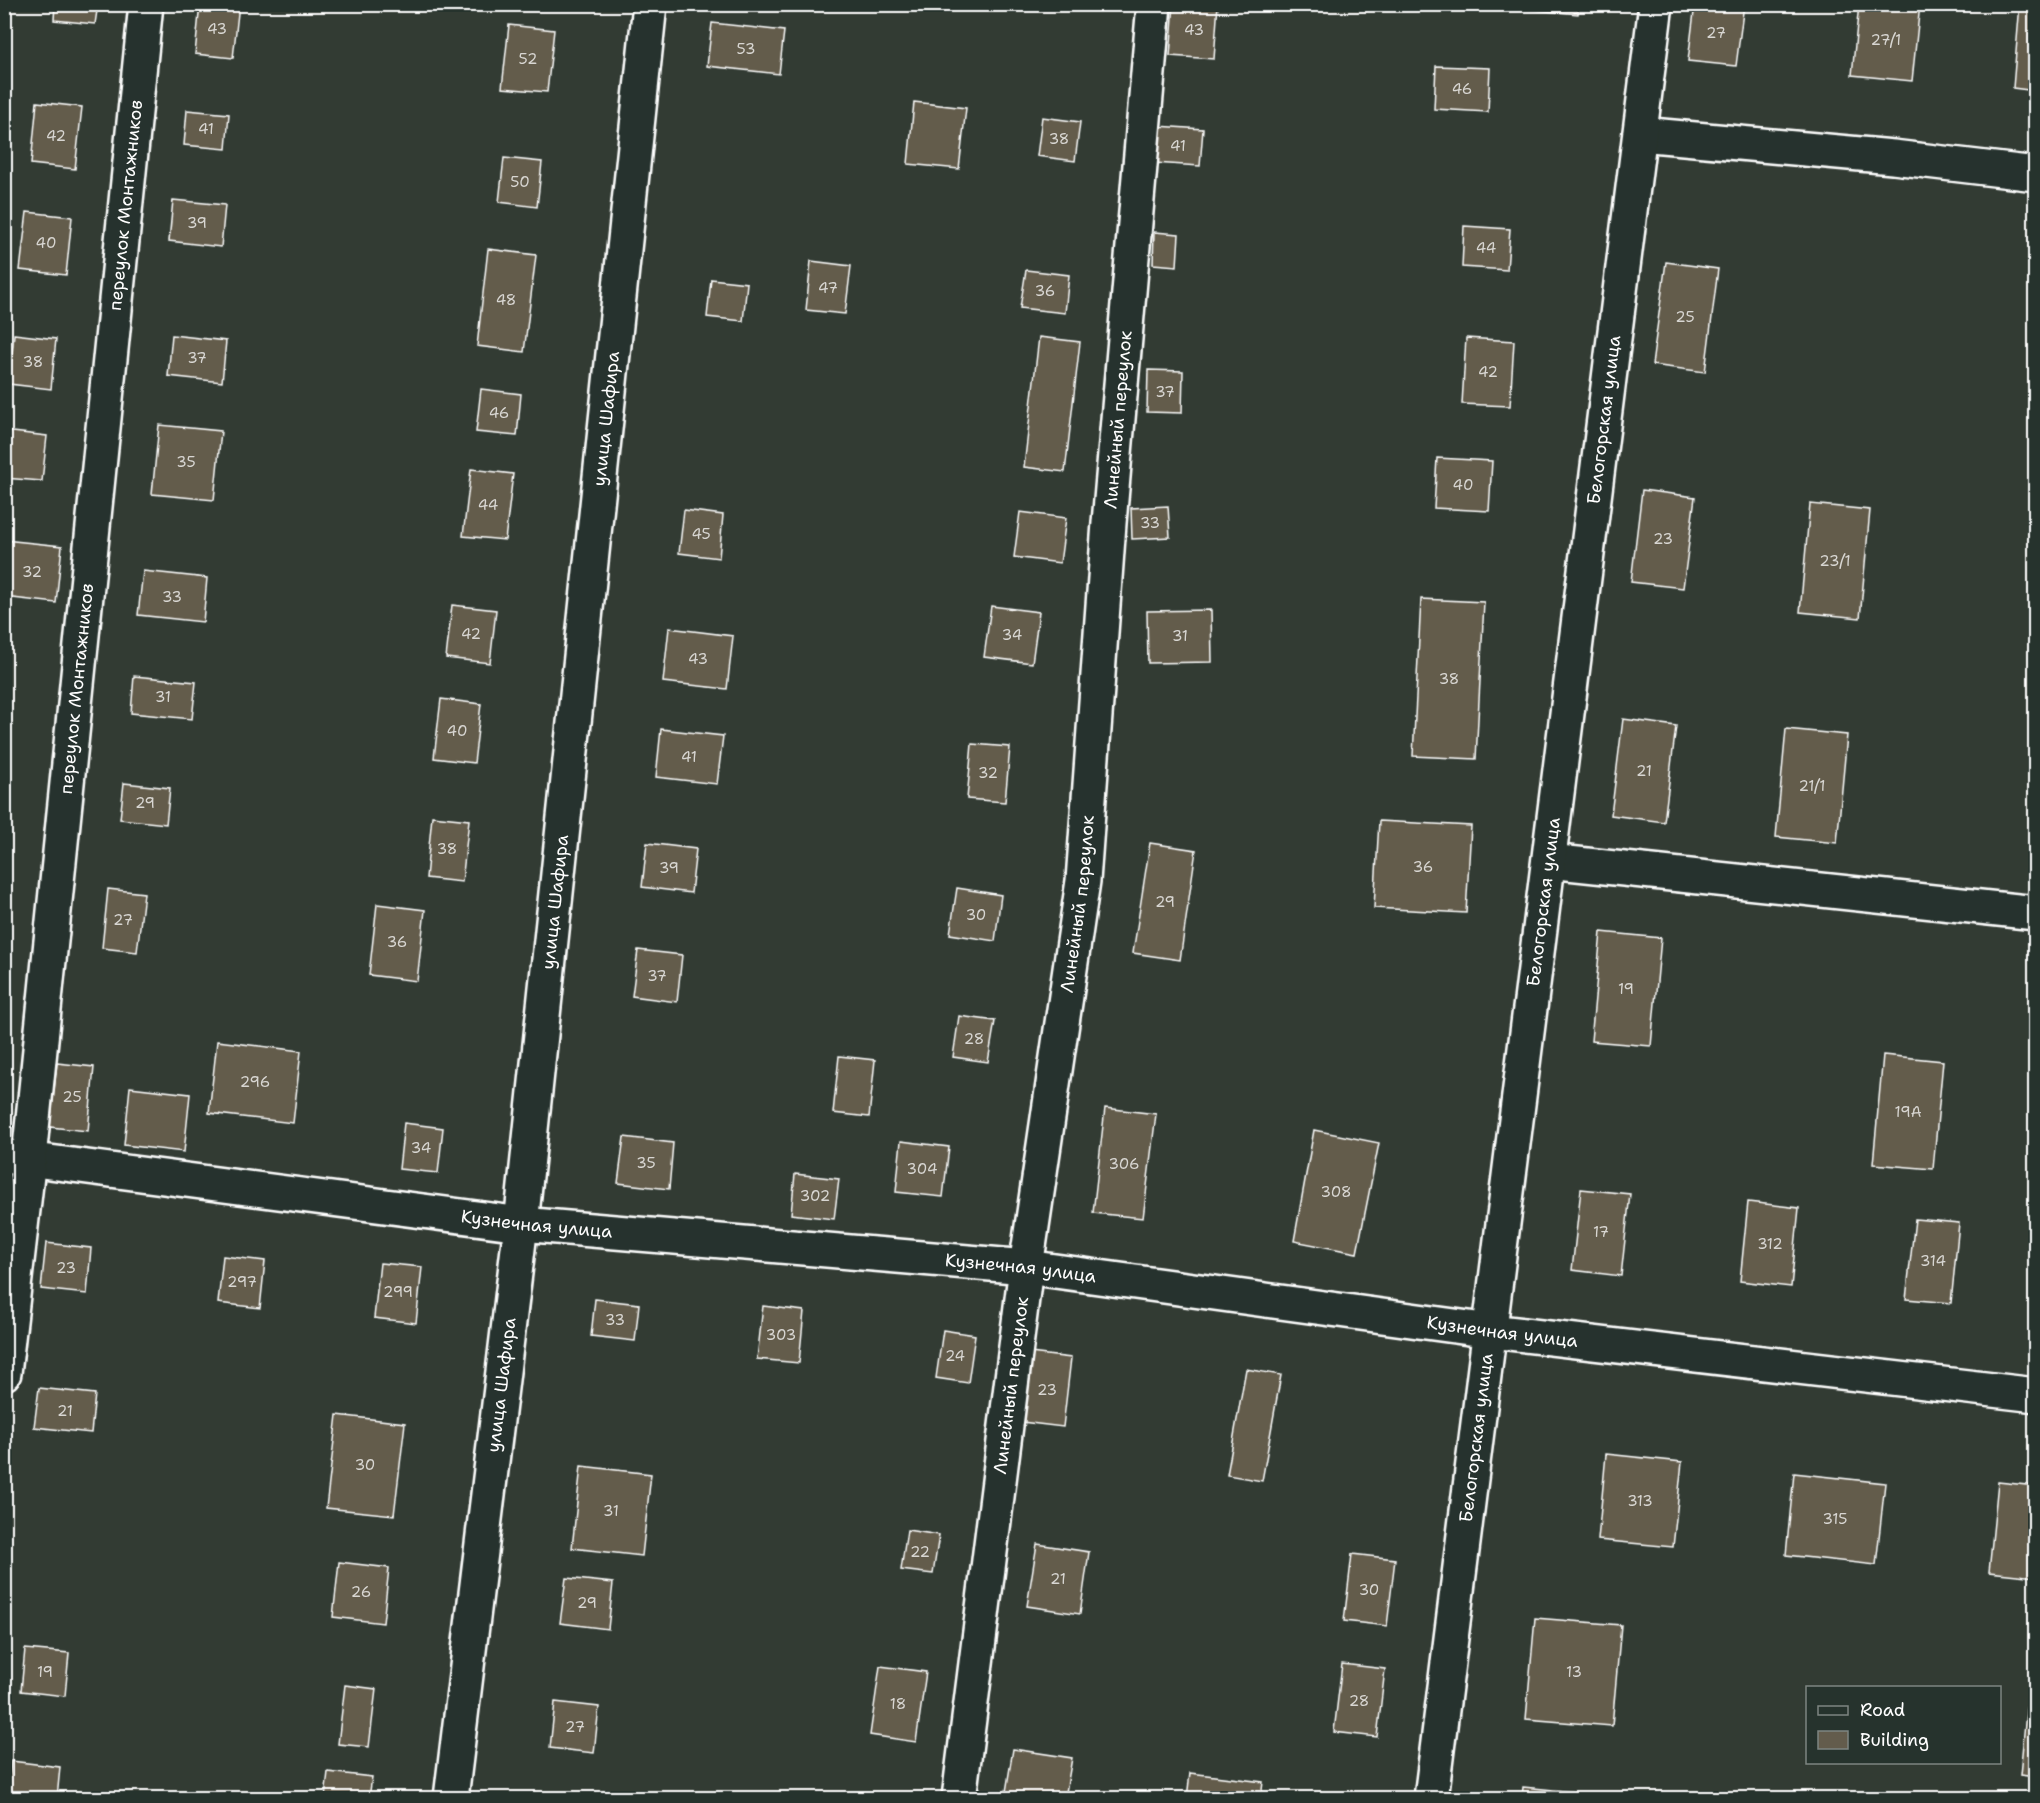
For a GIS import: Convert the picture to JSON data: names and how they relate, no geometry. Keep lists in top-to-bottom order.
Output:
{
  "streets": {
    "street": [
      "переулок Монтажников",
      "улица Шафира",
      "Белогорская улица",
      "Линейный переулок",
      "Кузнечная улица"
    ]
  },
  "crossings": [
    ["переулок Монтажников", "Кузнечная улица"],
    ["улица Шафира", "Кузнечная улица"],
    ["Белогорская улица", "Кузнечная улица"],
    ["Линейный переулок", "Кузнечная улица"]
  ],
  "house_numbers": [
    "43",
    "43",
    "27",
    "27/1",
    "53",
    "52",
    "46",
    "41",
    "42",
    "38",
    "41",
    "50",
    "39",
    "40",
    "44",
    "47",
    "36",
    "48",
    "25",
    "37",
    "38",
    "42",
    "37",
    "46",
    "35",
    "40",
    "44",
    "33",
    "45",
    "23",
    "23/1",
    "32",
    "33",
    "42",
    "34",
    "31",
    "43",
    "38",
    "31",
    "40",
    "41",
    "21",
    "32",
    "21/1",
    "29",
    "38",
    "36",
    "39",
    "29",
    "30",
    "27",
    "36",
    "37",
    "19",
    "28",
    "296",
    "25",
    "19А",
    "34",
    "35",
    "306",
    "304",
    "308",
    "302",
    "17",
    "312",
    "314",
    "23",
    "297",
    "299",
    "33",
    "303",
    "24",
    "23",
    "21",
    "30",
    "313",
    "31",
    "315",
    "22",
    "21",
    "30",
    "26",
    "29",
    "19",
    "13",
    "28",
    "18",
    "27"
  ],
  "legend": ["Road", "Building"]
}
